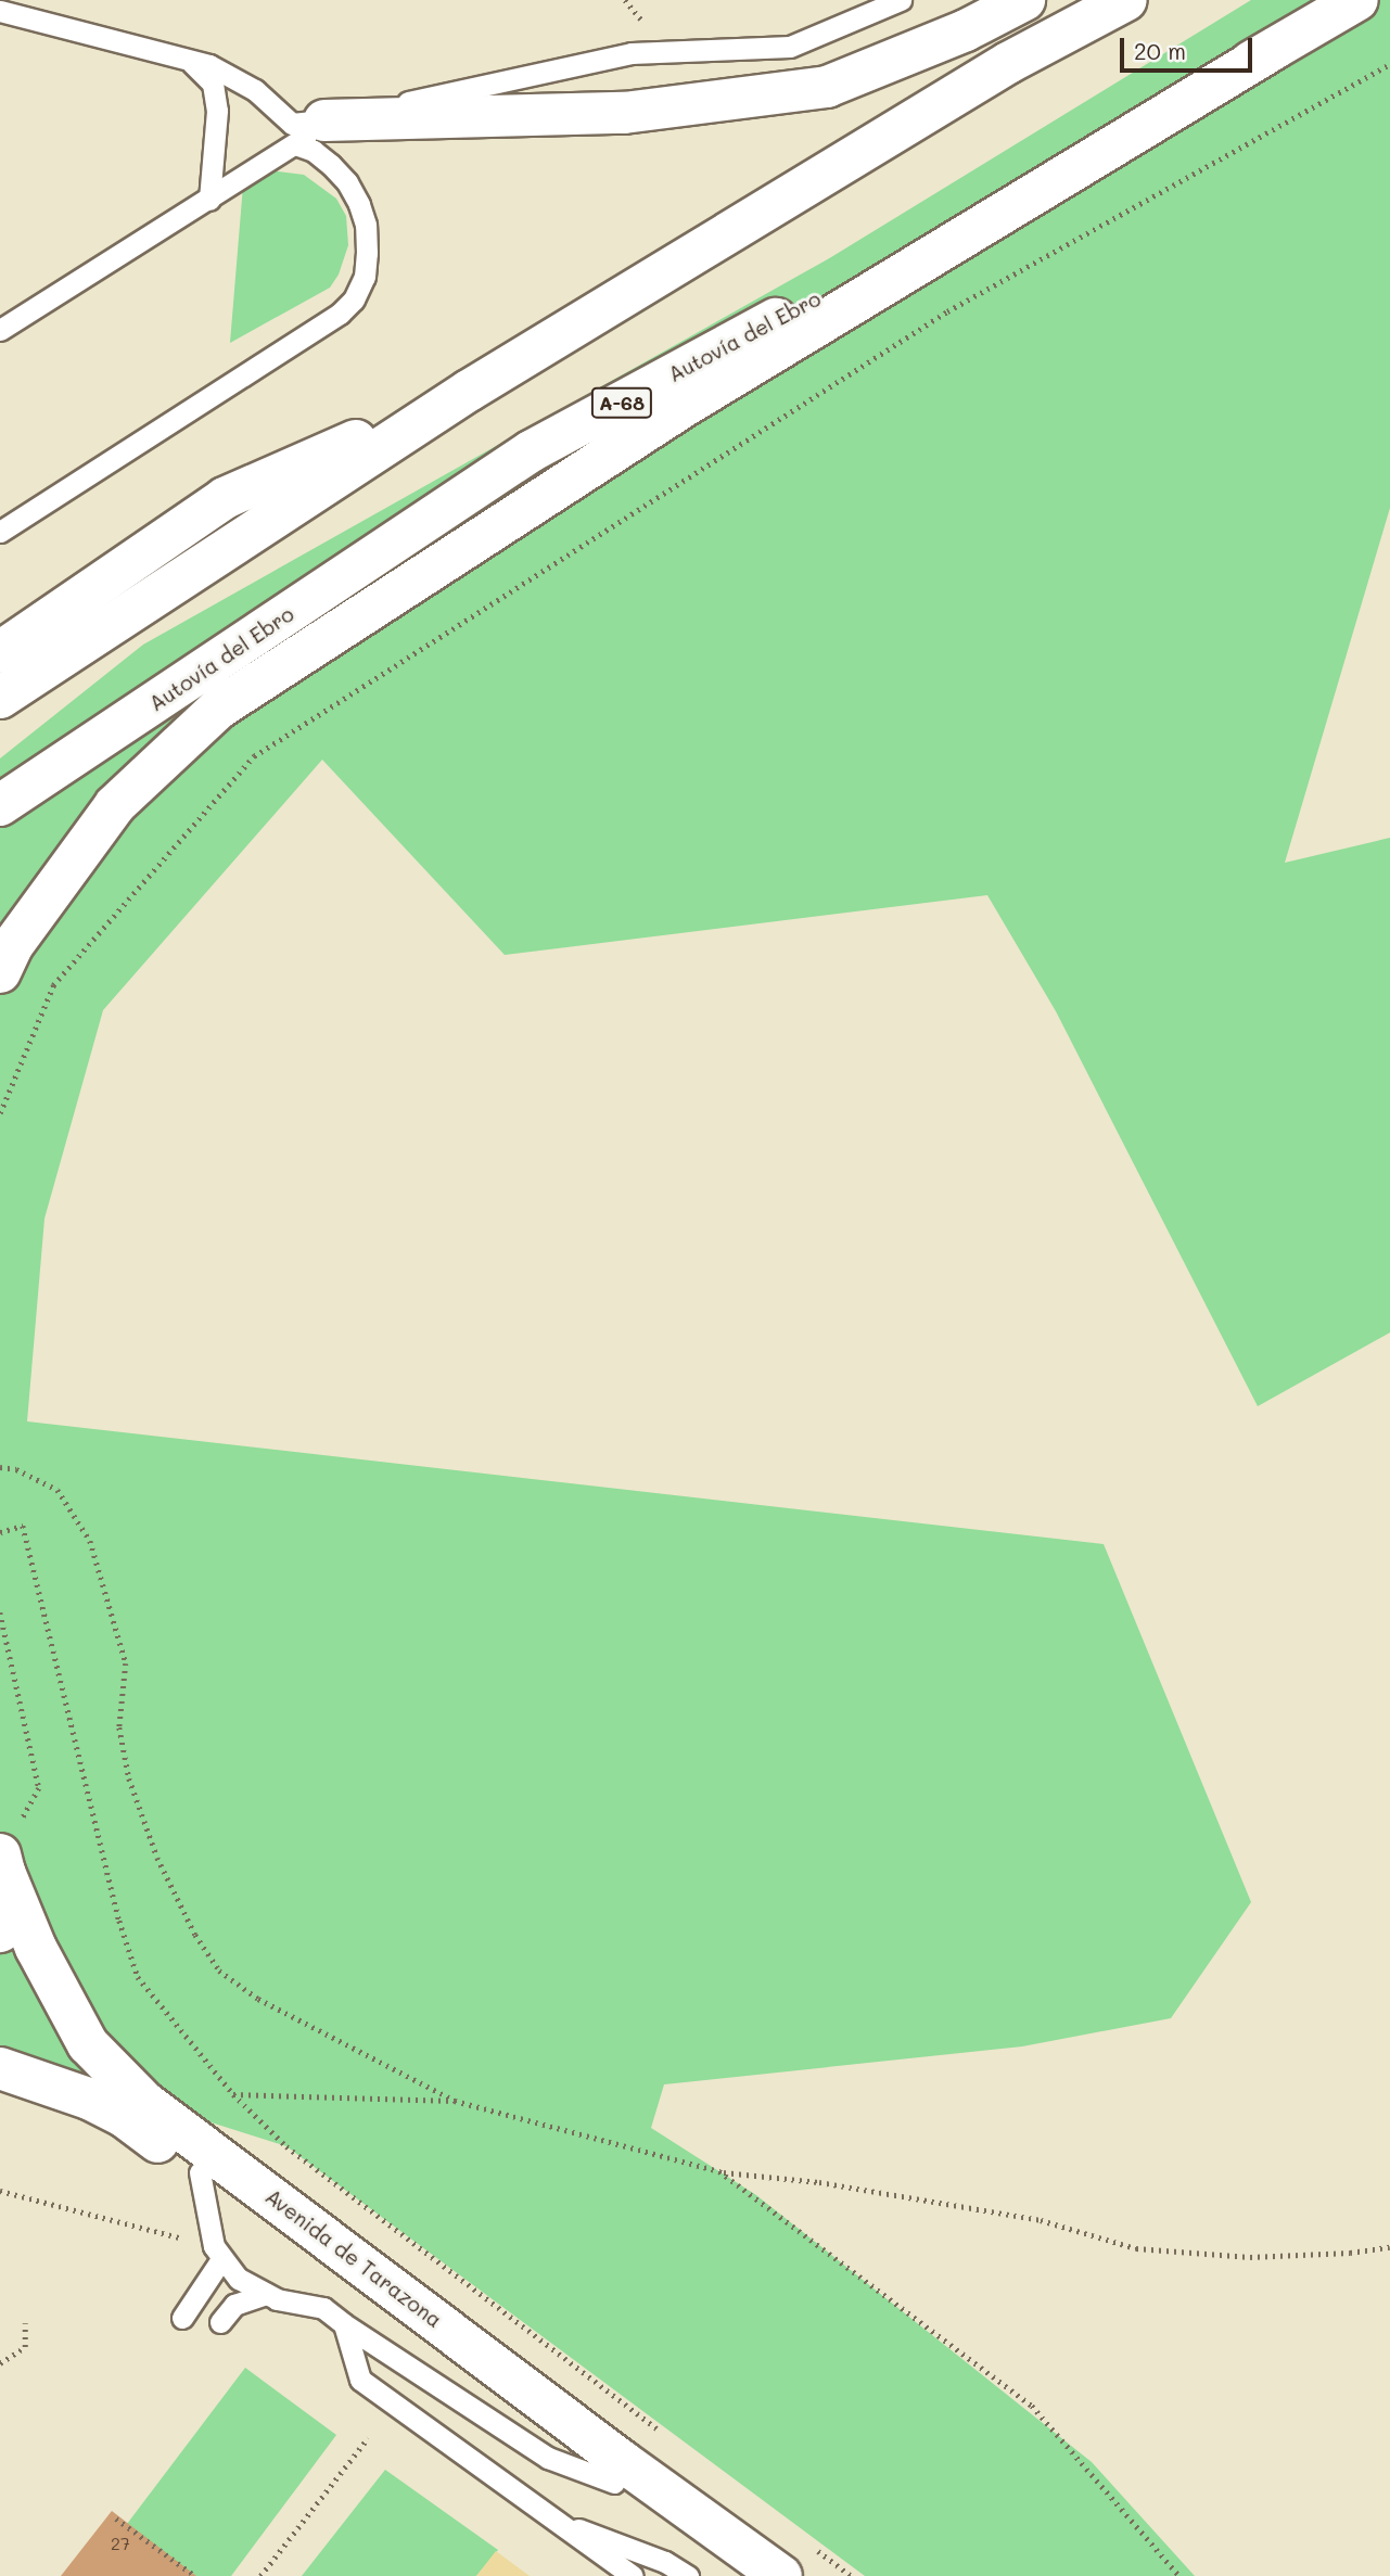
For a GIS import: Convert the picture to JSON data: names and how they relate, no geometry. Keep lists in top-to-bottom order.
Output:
{
  "streets": {
    "main road": ["Autovía del Ebro", "A-68", "Avenida de Tarazona"]
  },
  "house_numbers": ["27"],
  "scale_bar": "20 m"
}
